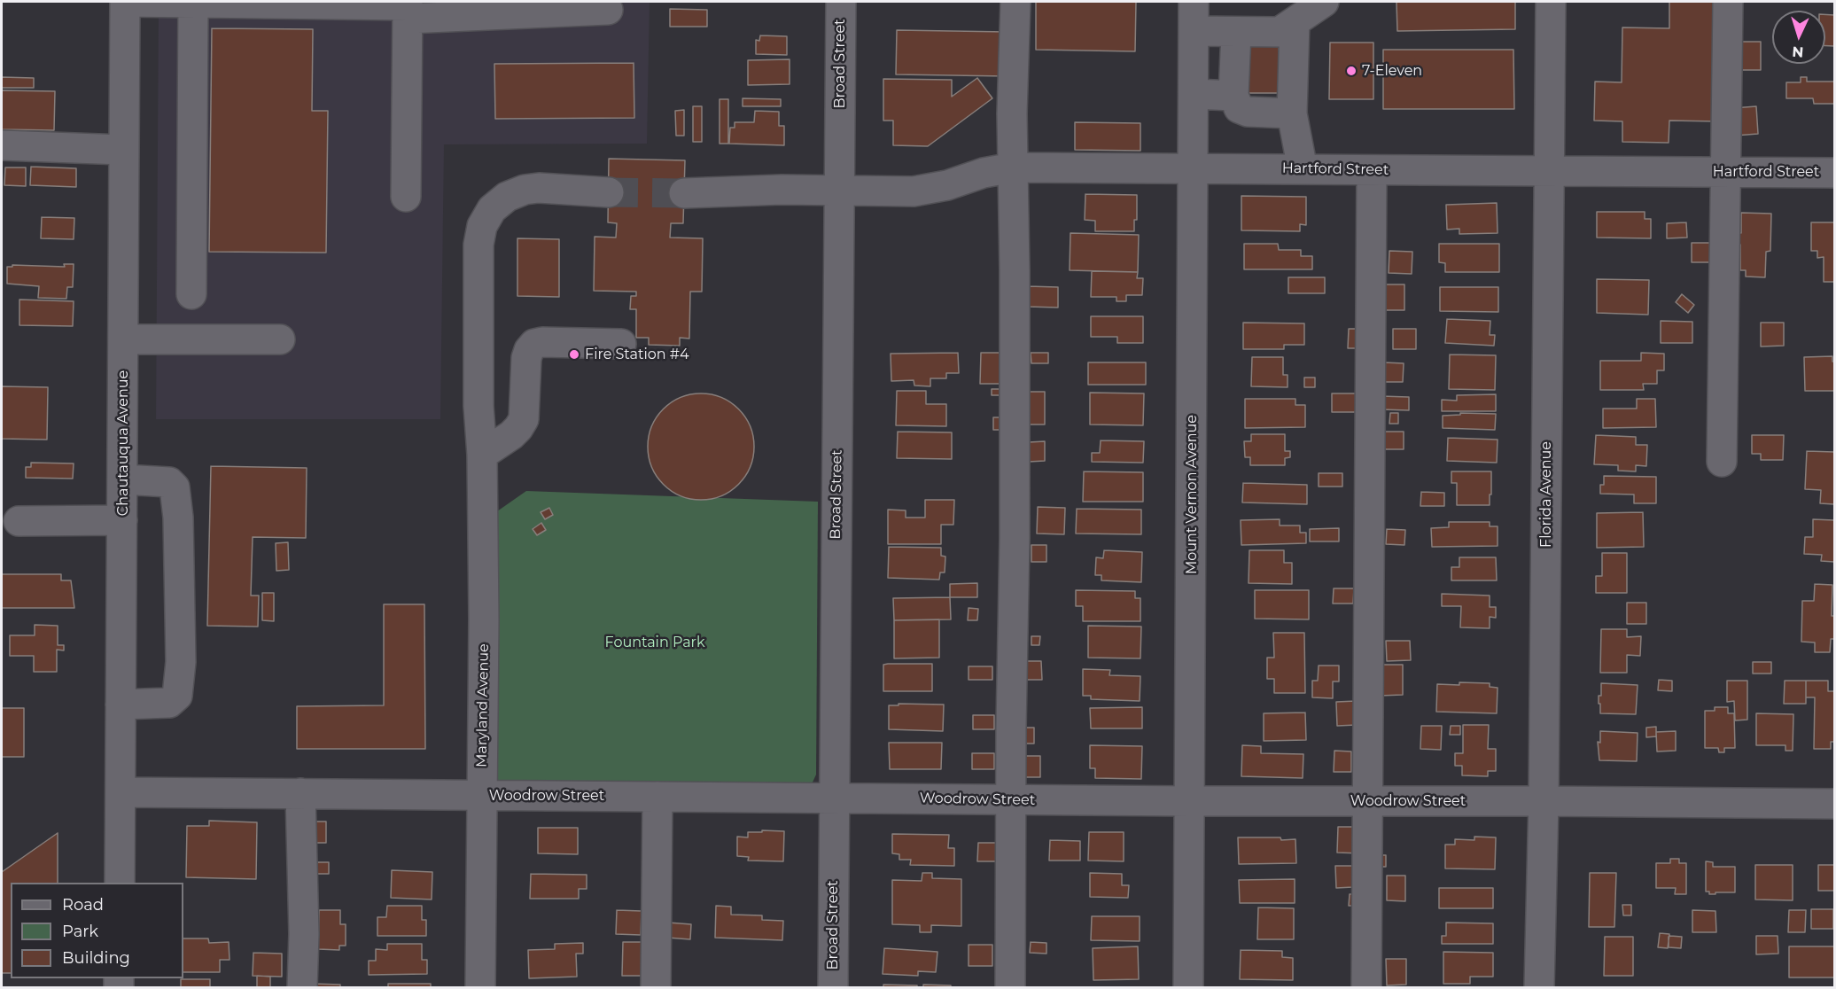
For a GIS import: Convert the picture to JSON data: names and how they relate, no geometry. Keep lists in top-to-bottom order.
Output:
{
  "streets": {
    "street": [
      "Broad Street",
      "Hartford Street",
      "Chautauqua Avenue",
      "Mount Vernon Avenue",
      "Florida Avenue",
      "Maryland Avenue",
      "Woodrow Street"
    ]
  },
  "crossings": [
    ["Broad Street", "Hartford Street"],
    ["Broad Street", "Woodrow Street"],
    ["Hartford Street", "Mount Vernon Avenue"],
    ["Hartford Street", "Florida Avenue"],
    ["Chautauqua Avenue", "Woodrow Street"],
    ["Mount Vernon Avenue", "Woodrow Street"],
    ["Florida Avenue", "Woodrow Street"],
    ["Maryland Avenue", "Woodrow Street"]
  ],
  "parks": ["Fountain Park"],
  "places": ["7-Eleven", "Fire Station #4"],
  "legend": ["Road", "Park", "Building"],
  "north": "bottom"
}
